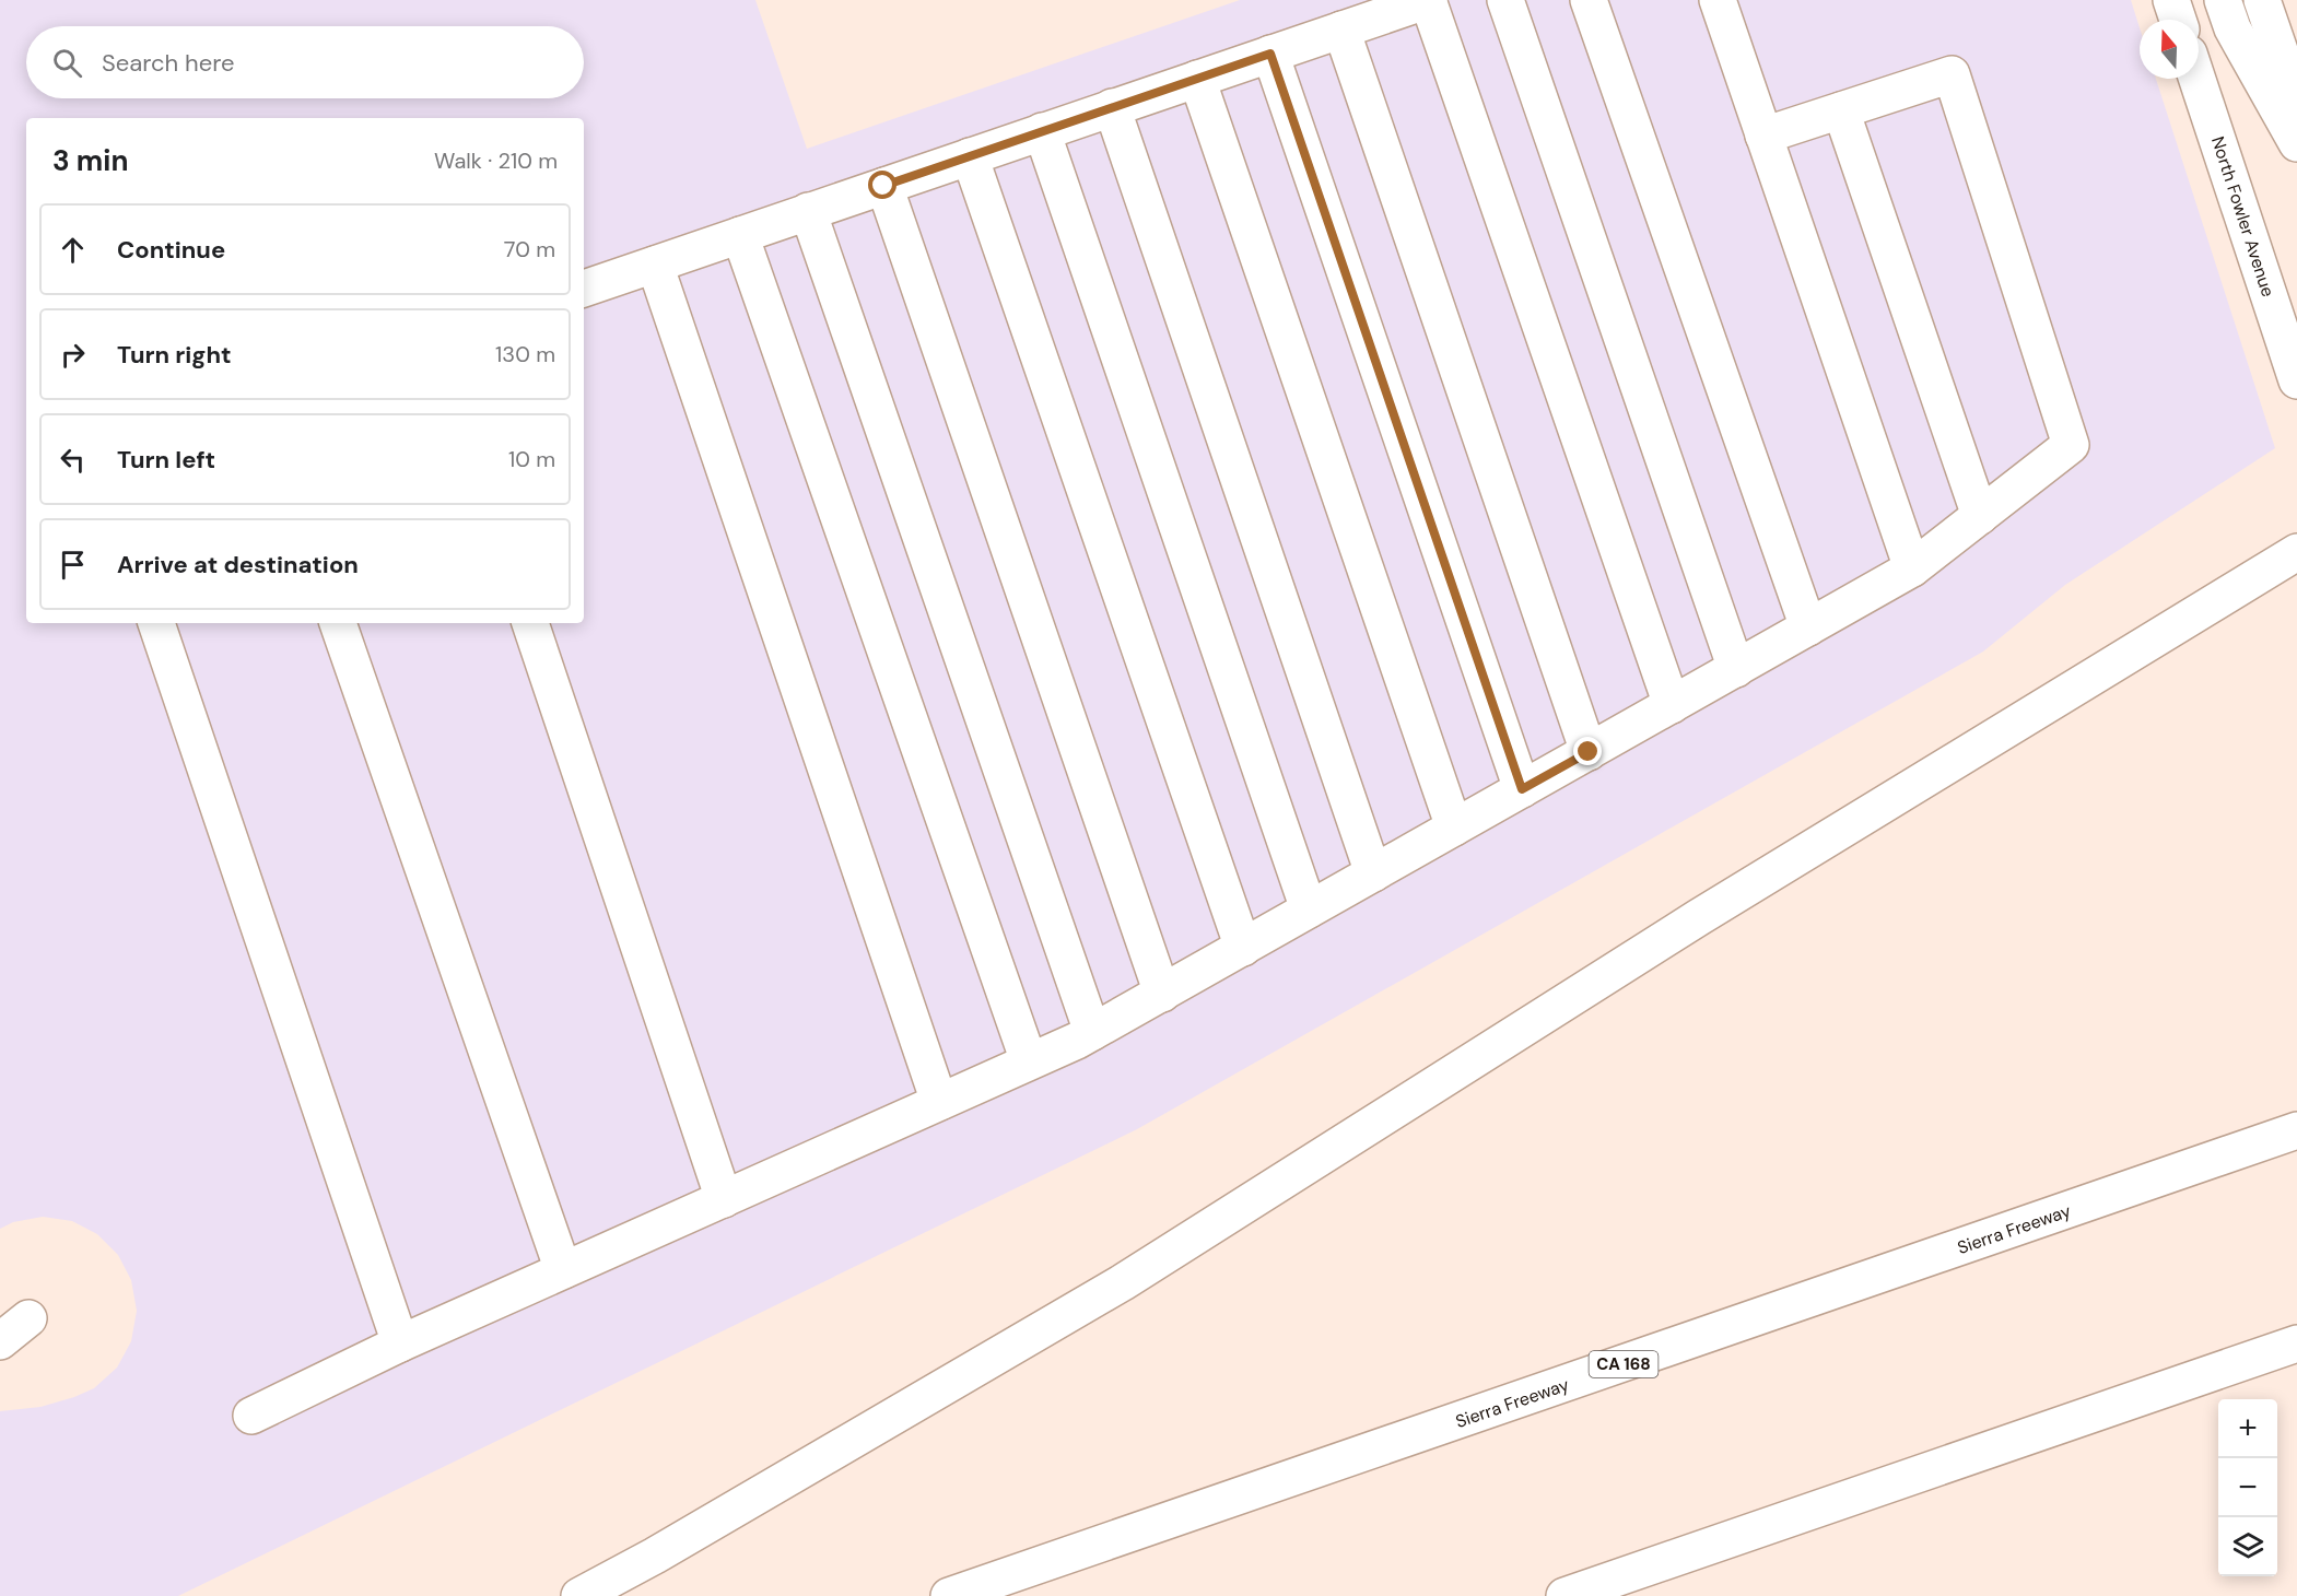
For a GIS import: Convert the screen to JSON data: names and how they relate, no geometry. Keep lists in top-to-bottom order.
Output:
{
  "streets": {
    "main road": ["North Fowler Avenue", "Sierra Freeway", "CA 168"]
  },
  "north": "top",
  "page": {
    "search": "Search here",
    "heading": ["3 min", "Walk · 210 m"],
    "list": [
      ["Continue", "70 m"],
      ["Turn right", "130 m"],
      ["Turn left", "10 m"],
      "Arrive at destination"
    ],
    "map_buttons": ["+", "−"]
  }
}
